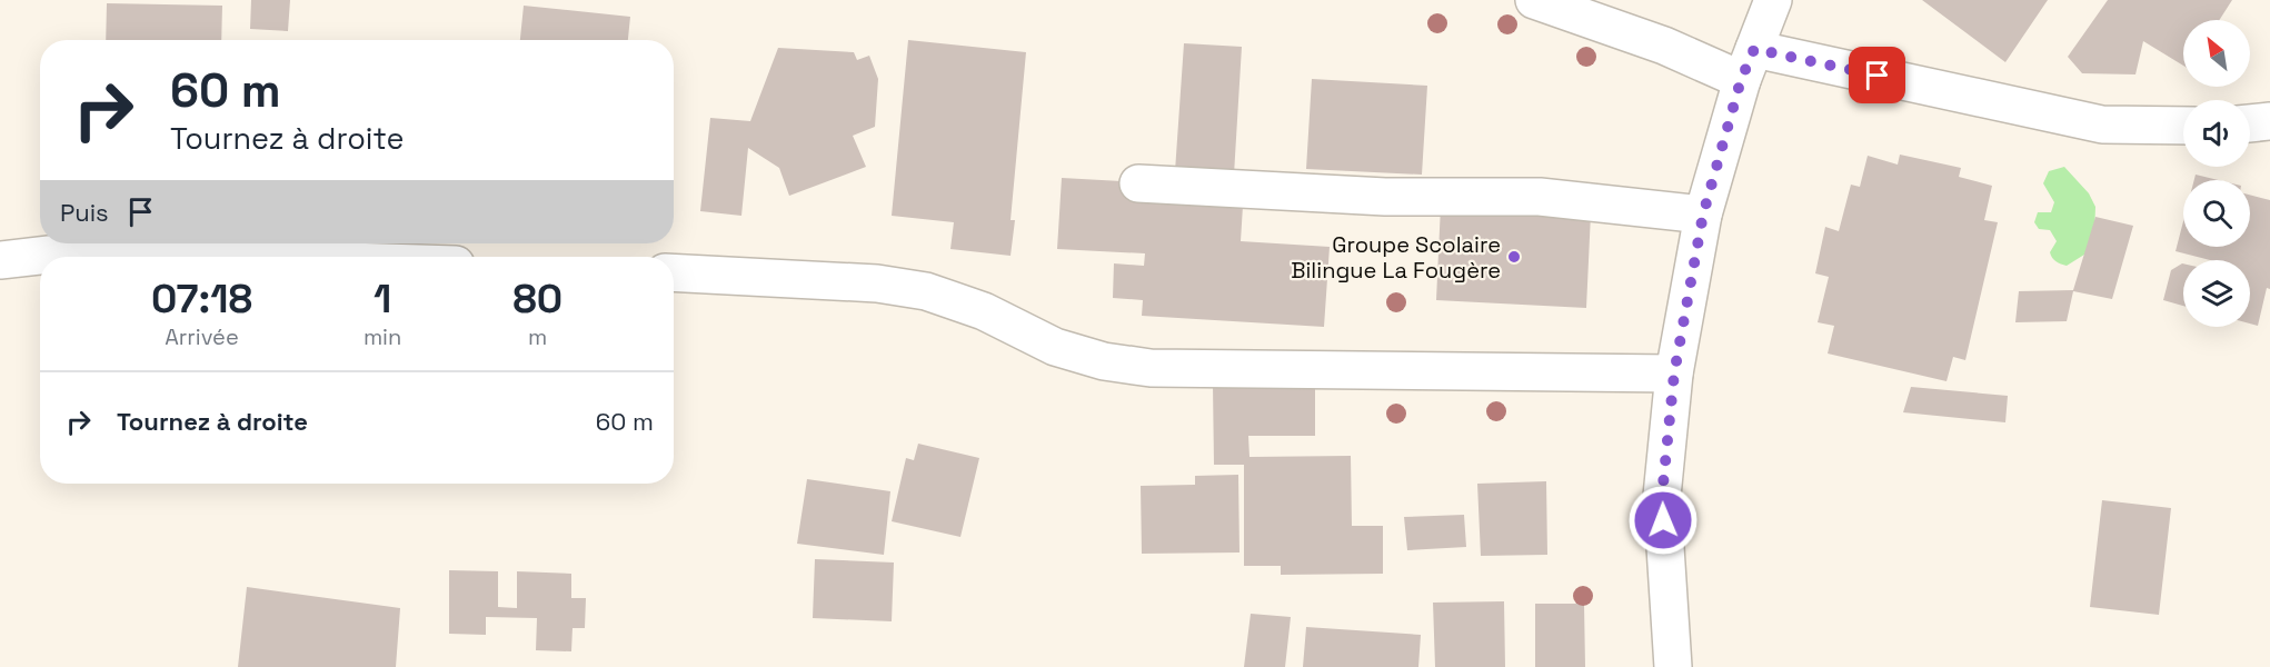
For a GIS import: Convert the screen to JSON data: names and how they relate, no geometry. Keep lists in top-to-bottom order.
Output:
{
  "places": ["Groupe Scolaire Bilingue La Fougère"],
  "north": "top left",
  "page": {
    "turn": ["60 m", "Tournez à droite"],
    "then": "Puis",
    "eta": [
      "07:18",
      "Arrivée",
      "1",
      "min",
      "80",
      "m"
    ],
    "list": [
      {
        "name": "Tournez à droite",
        "value": "60 m"
      }
    ]
  }
}
